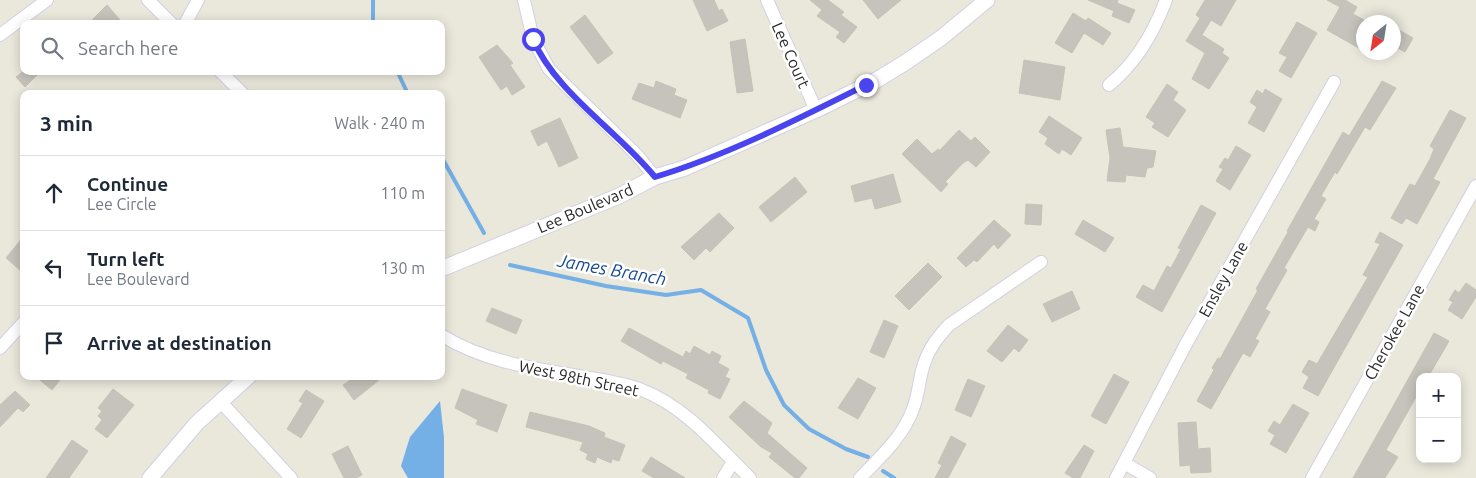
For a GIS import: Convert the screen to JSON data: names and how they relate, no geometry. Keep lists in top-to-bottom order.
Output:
{
  "streets": {
    "street": [
      "Lee Court",
      "Lee Boulevard",
      "Ensley Lane",
      "Cherokee Lane",
      "West 98th Street"
    ]
  },
  "crossings": [
    ["Lee Court", "Lee Boulevard"]
  ],
  "water": ["James Branch"],
  "north": "bottom left",
  "page": {
    "search": "Search here",
    "heading": ["3 min", "Walk · 240 m"],
    "list": [
      ["Continue", "Lee Circle", "110 m"],
      ["Turn left", "Lee Boulevard", "130 m"],
      "Arrive at destination"
    ],
    "map_buttons": ["+", "−"]
  }
}
